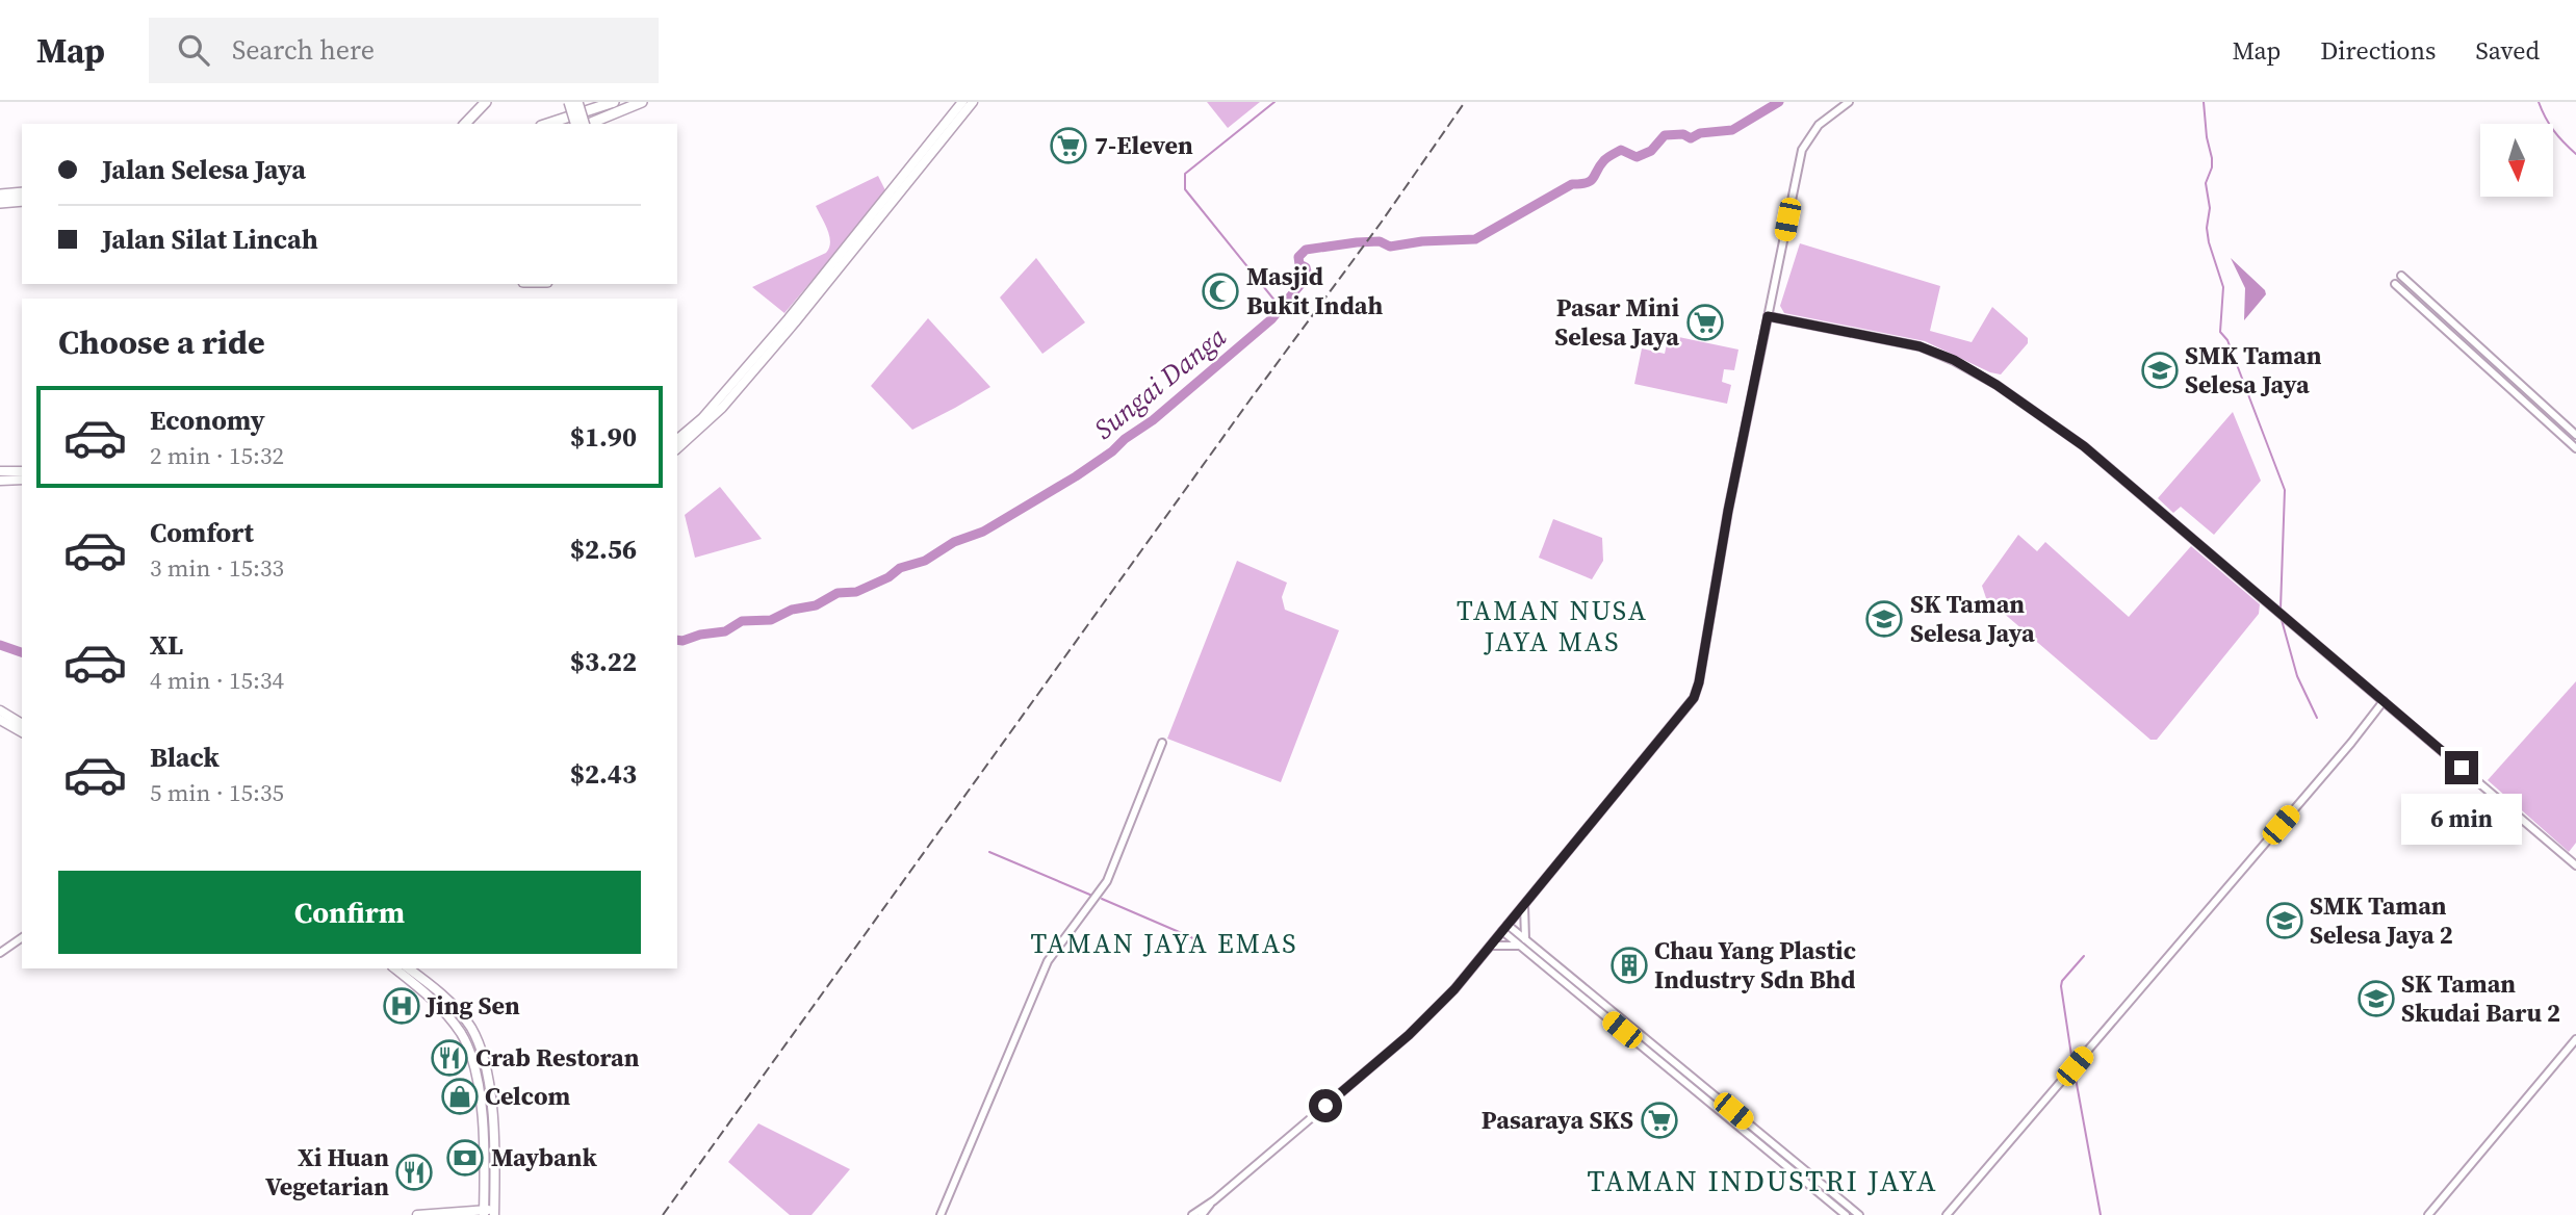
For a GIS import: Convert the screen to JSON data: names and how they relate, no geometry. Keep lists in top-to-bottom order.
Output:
{
  "districts": ["TAMAN NUSA JAYA MAS", "TAMAN JAYA EMAS", "TAMAN INDUSTRI JAYA"],
  "water": ["Sungai Danga"],
  "places": {
    "supermarket": ["7-Eleven", "Pasar Mini Selesa Jaya", "Pasaraya SKS"],
    "mosque": ["Masjid Bukit Indah"],
    "school or university": [
      "SMK Taman Selesa Jaya",
      "SK Taman Selesa Jaya",
      "SMK Taman Selesa Jaya 2",
      "SK Taman Skudai Baru 2"
    ],
    "building": ["Chau Yang Plastic Industry Sdn Bhd"],
    "hospital": ["Jing Sen"],
    "restaurant": ["Crab Restoran", "Xi Huan Vegetarian"],
    "shop": ["Celcom"],
    "bank": ["Maybank"]
  },
  "north": "bottom",
  "page": {
    "header": "Map",
    "search": "Search here",
    "nav": ["Map", "Directions", "Saved"],
    "banner": ["Jalan Selesa Jaya", "Jalan Silat Lincah"],
    "heading": "Choose a ride",
    "list": [
      {
        "name": "Economy",
        "note": "2 min · 15:32",
        "value": "$1.90"
      },
      {
        "name": "Comfort",
        "note": "3 min · 15:33",
        "value": "$2.56"
      },
      {
        "name": "XL",
        "note": "4 min · 15:34",
        "value": "$3.22"
      },
      {
        "name": "Black",
        "note": "5 min · 15:35",
        "value": "$2.43"
      }
    ],
    "bubble": "6 min",
    "buttons": "Confirm"
  }
}
